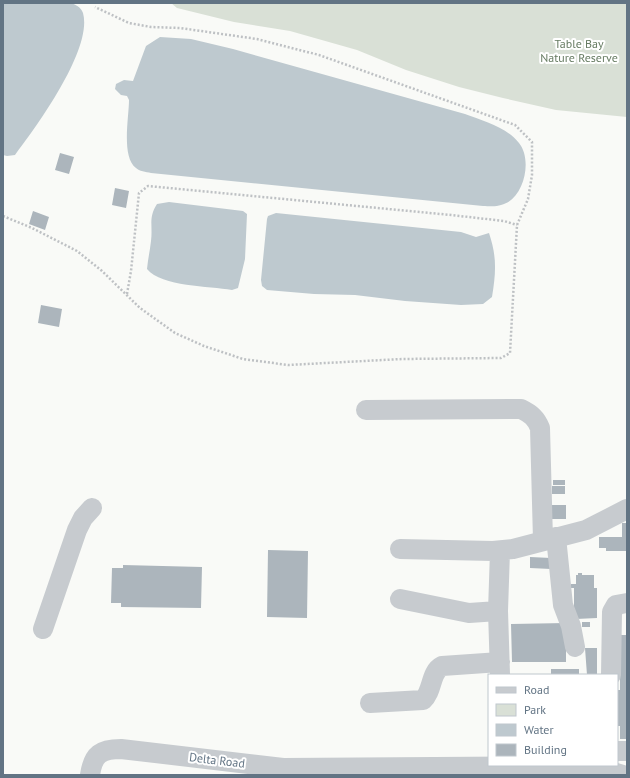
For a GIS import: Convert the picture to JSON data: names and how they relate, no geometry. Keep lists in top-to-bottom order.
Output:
{
  "streets": {
    "street": ["Delta Road"]
  },
  "parks": ["Table Bay Nature Reserve"],
  "legend": [
    "Road",
    "Park",
    "Water",
    "Building"
  ]
}
